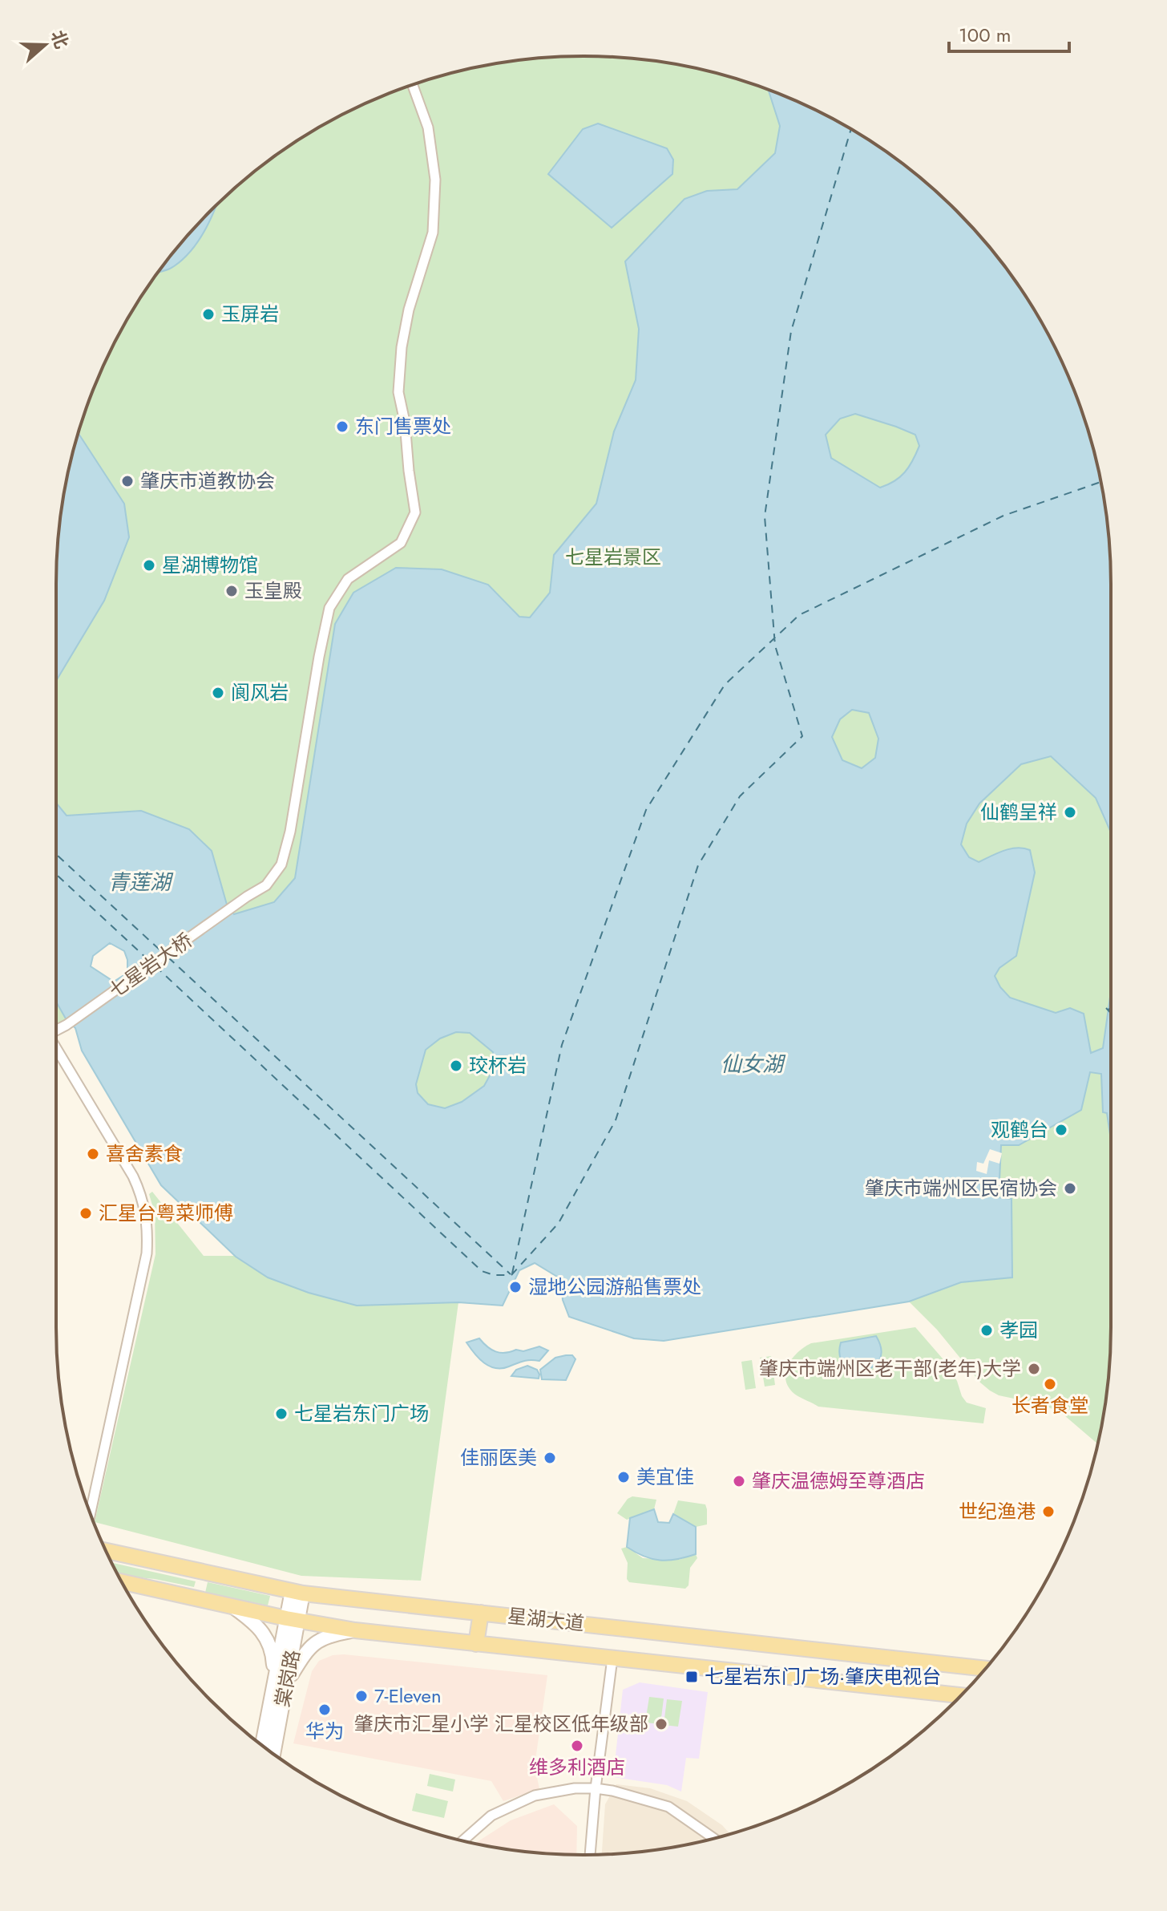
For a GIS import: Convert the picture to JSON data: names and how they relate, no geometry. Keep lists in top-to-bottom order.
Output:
{
  "streets": {
    "main road": ["星湖大道", "棠岗路"],
    "street": ["七星岩大桥"]
  },
  "crossings": [
    ["星湖大道", "棠岗路"]
  ],
  "water": ["青莲湖", "仙女湖"],
  "parks": ["七星岩景区"],
  "places": {
    "other": [
      "玉屏岩",
      "东门售票处",
      "肇庆市道教协会",
      "星湖博物馆",
      "玉皇殿",
      "阆风岩",
      "仙鹤呈祥",
      "珓杯岩",
      "观鹤台",
      "喜舍素食",
      "肇庆市端州区民宿协会",
      "汇星台粤菜师傅",
      "湿地公园游船售票处",
      "孝园",
      "肇庆市端州区老干部(老年)大学",
      "长者食堂",
      "七星岩东门广场",
      "佳丽医美",
      "美宜佳",
      "肇庆温德姆至尊酒店",
      "世纪渔港",
      "7-Eleven",
      "华为",
      "肇庆市汇星小学 汇星校区低年级部",
      "维多利酒店"
    ],
    "transit": ["七星岩东门广场·肇庆电视台"]
  },
  "scale_bar": "100 m",
  "north": "right"
}
